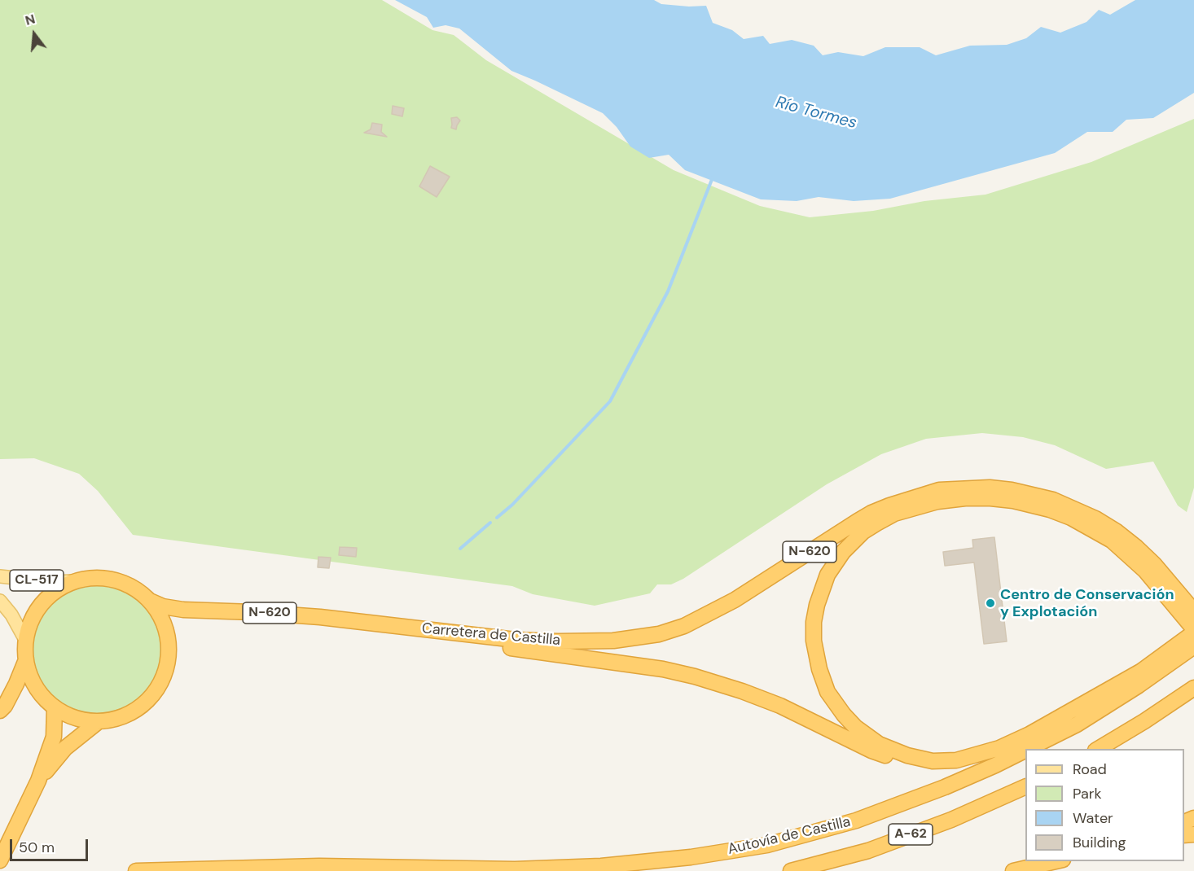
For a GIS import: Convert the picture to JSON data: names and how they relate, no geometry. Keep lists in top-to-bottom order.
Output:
{
  "streets": {
    "highway": [
      "N-620",
      "Carretera de Castilla",
      "A-62",
      "Autovía de Castilla"
    ],
    "main road": ["CL-517"]
  },
  "crossings": [
    ["N-620", "CL-517"],
    ["N-620", "Carretera de Castilla"],
    ["CL-517", "Carretera de Castilla"]
  ],
  "water": ["Río Tormes"],
  "places": ["Centro de Conservación y Explotación"],
  "legend": [
    "Road",
    "Park",
    "Water",
    "Building"
  ],
  "scale_bar": "50 m",
  "north": "top"
}
